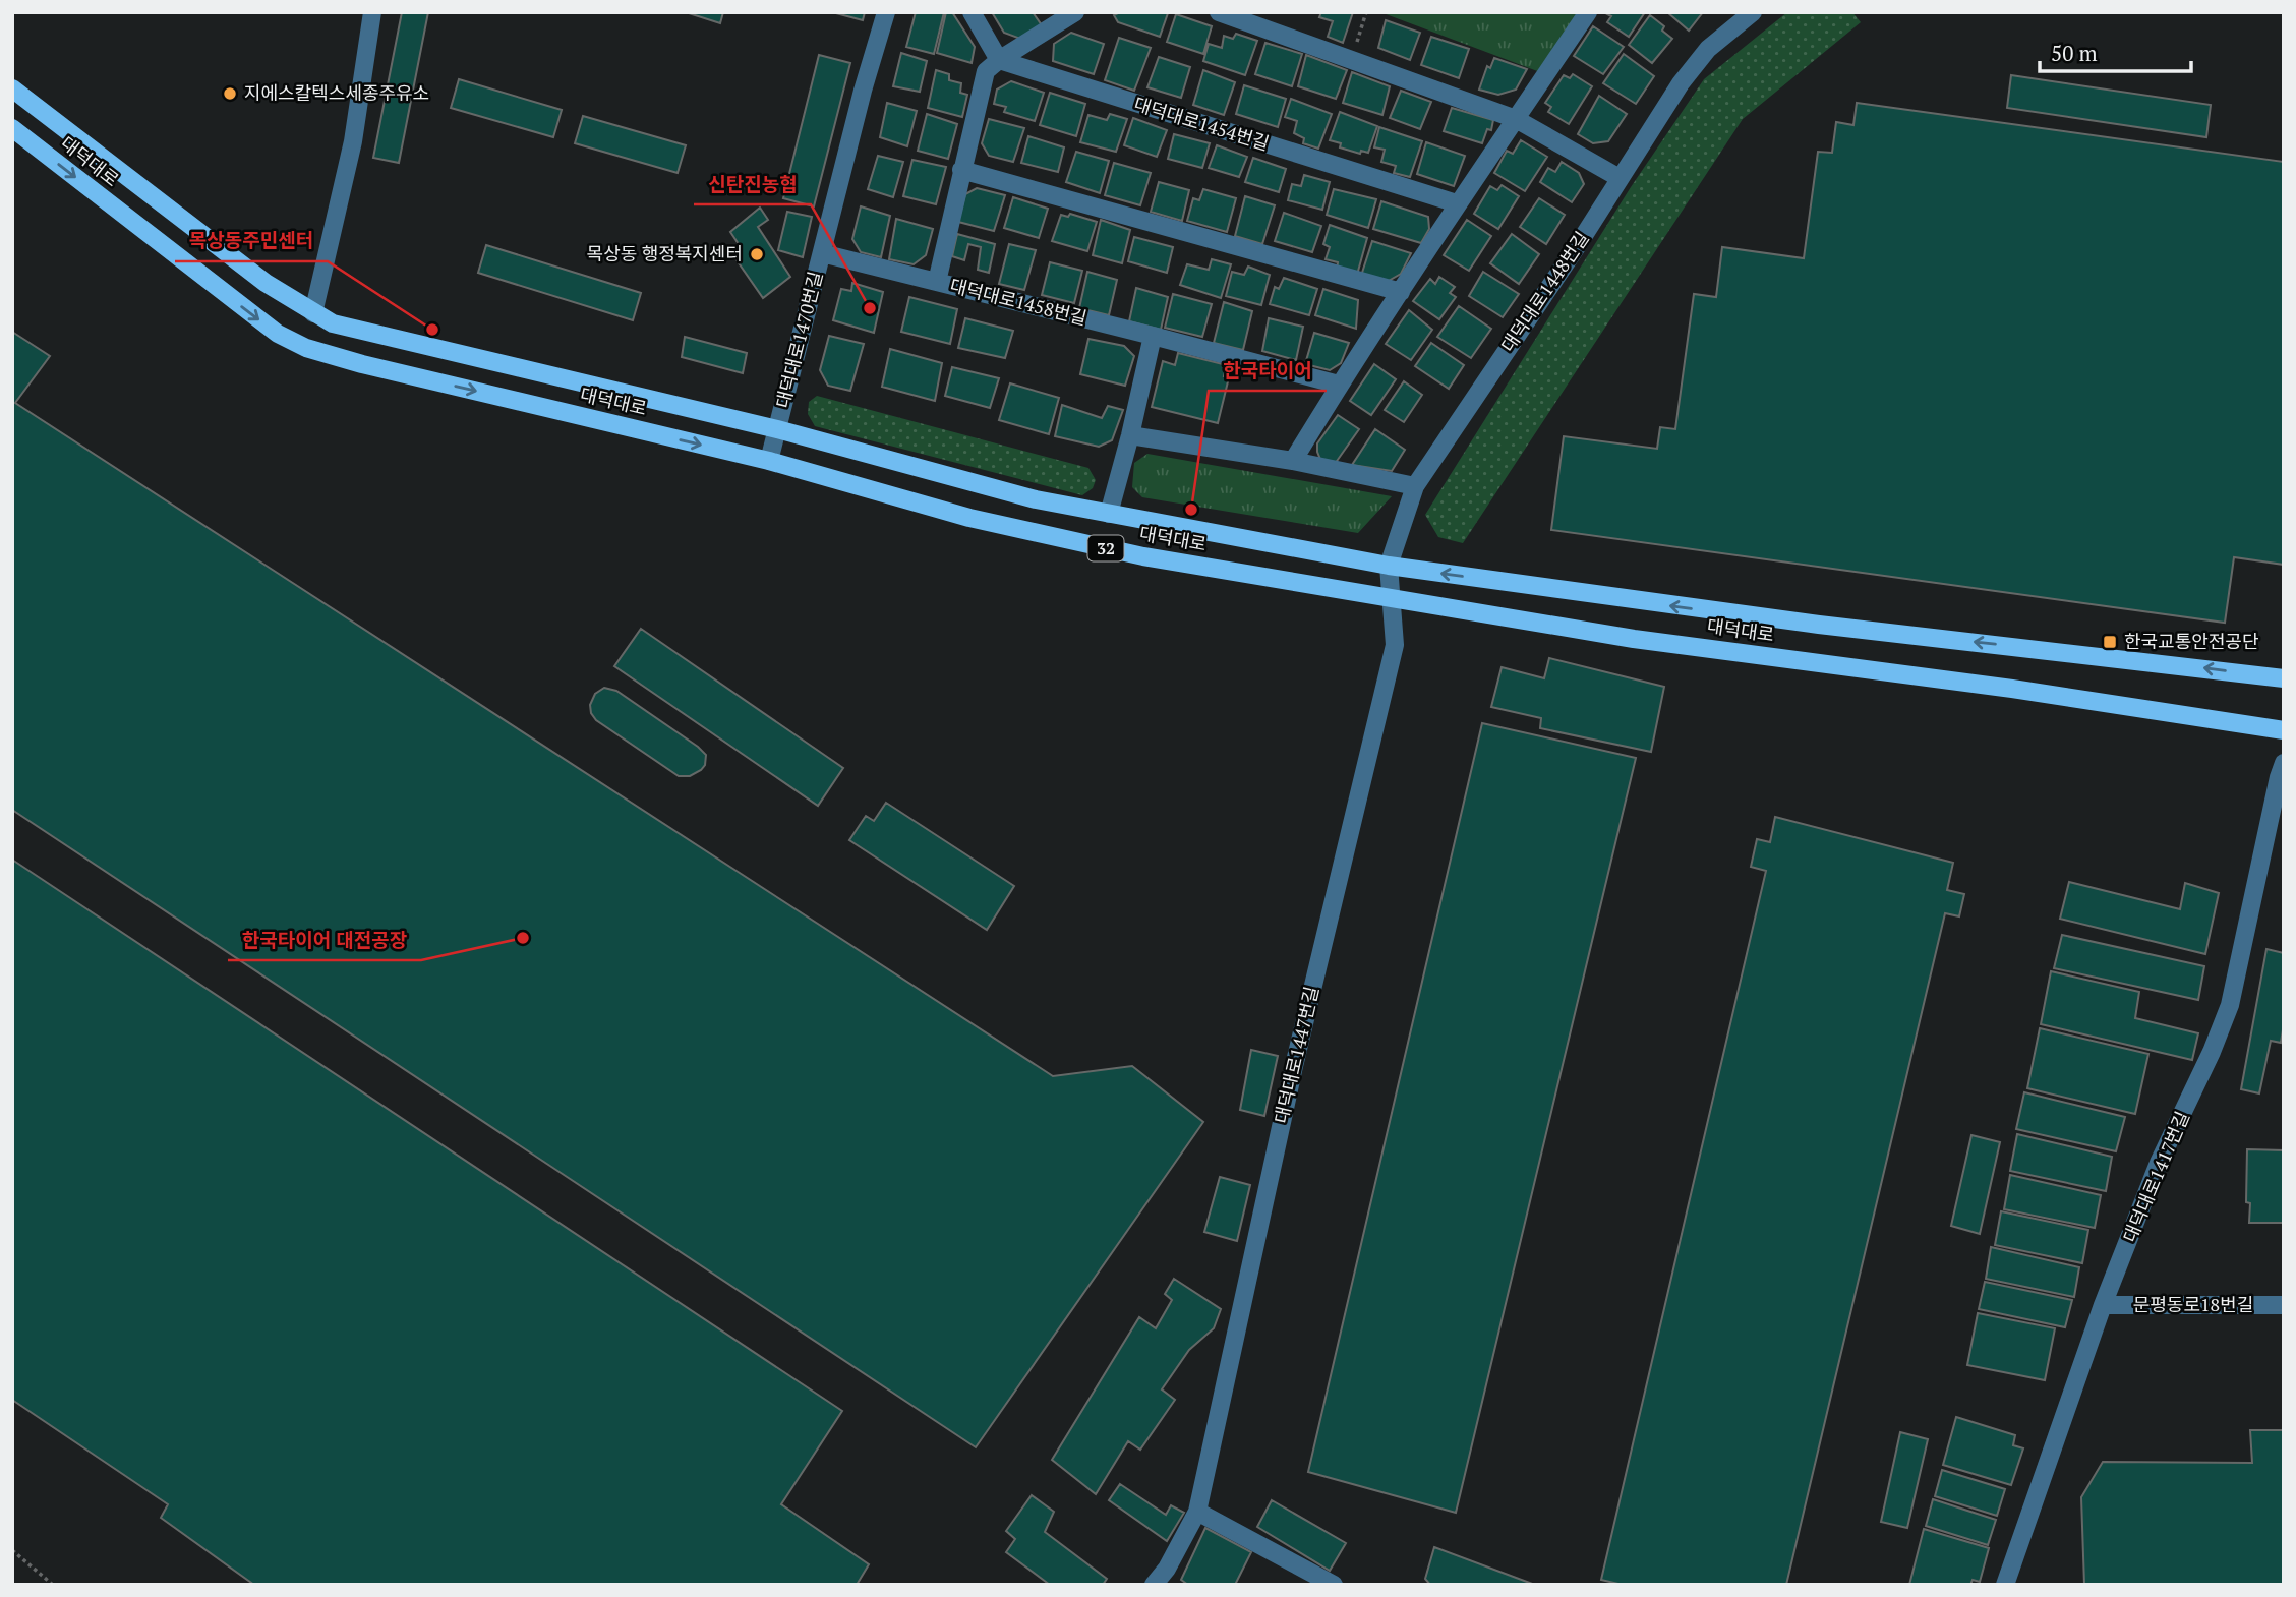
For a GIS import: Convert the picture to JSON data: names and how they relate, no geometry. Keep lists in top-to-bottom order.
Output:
{
  "streets": {
    "main road": ["대덕대로", "32"],
    "street": [
      "대덕대로1454번길",
      "대덕대로1448번길",
      "대덕대로1458번길",
      "대덕대로1470번길",
      "대덕대로1447번길",
      "대덕대로1417번길",
      "문평동로18번길"
    ]
  },
  "crossings": [
    ["대덕대로1454번길", "대덕대로1458번길"],
    ["대덕대로", "대덕대로1448번길"],
    ["대덕대로", "대덕대로1470번길"],
    ["대덕대로", "대덕대로1447번길"],
    ["대덕대로1448번길", "대덕대로1447번길"],
    ["대덕대로1417번길", "문평동로18번길"]
  ],
  "places": {
    "other": [
      "지에스칼텍스세종주유소",
      "목상동 행정복지센터",
      "신탄진농협",
      "목상동주민센터",
      "한국타이어",
      "한국타이어 대전공장"
    ],
    "transit": ["한국교통안전공단"]
  },
  "scale_bar": "50 m"
}
